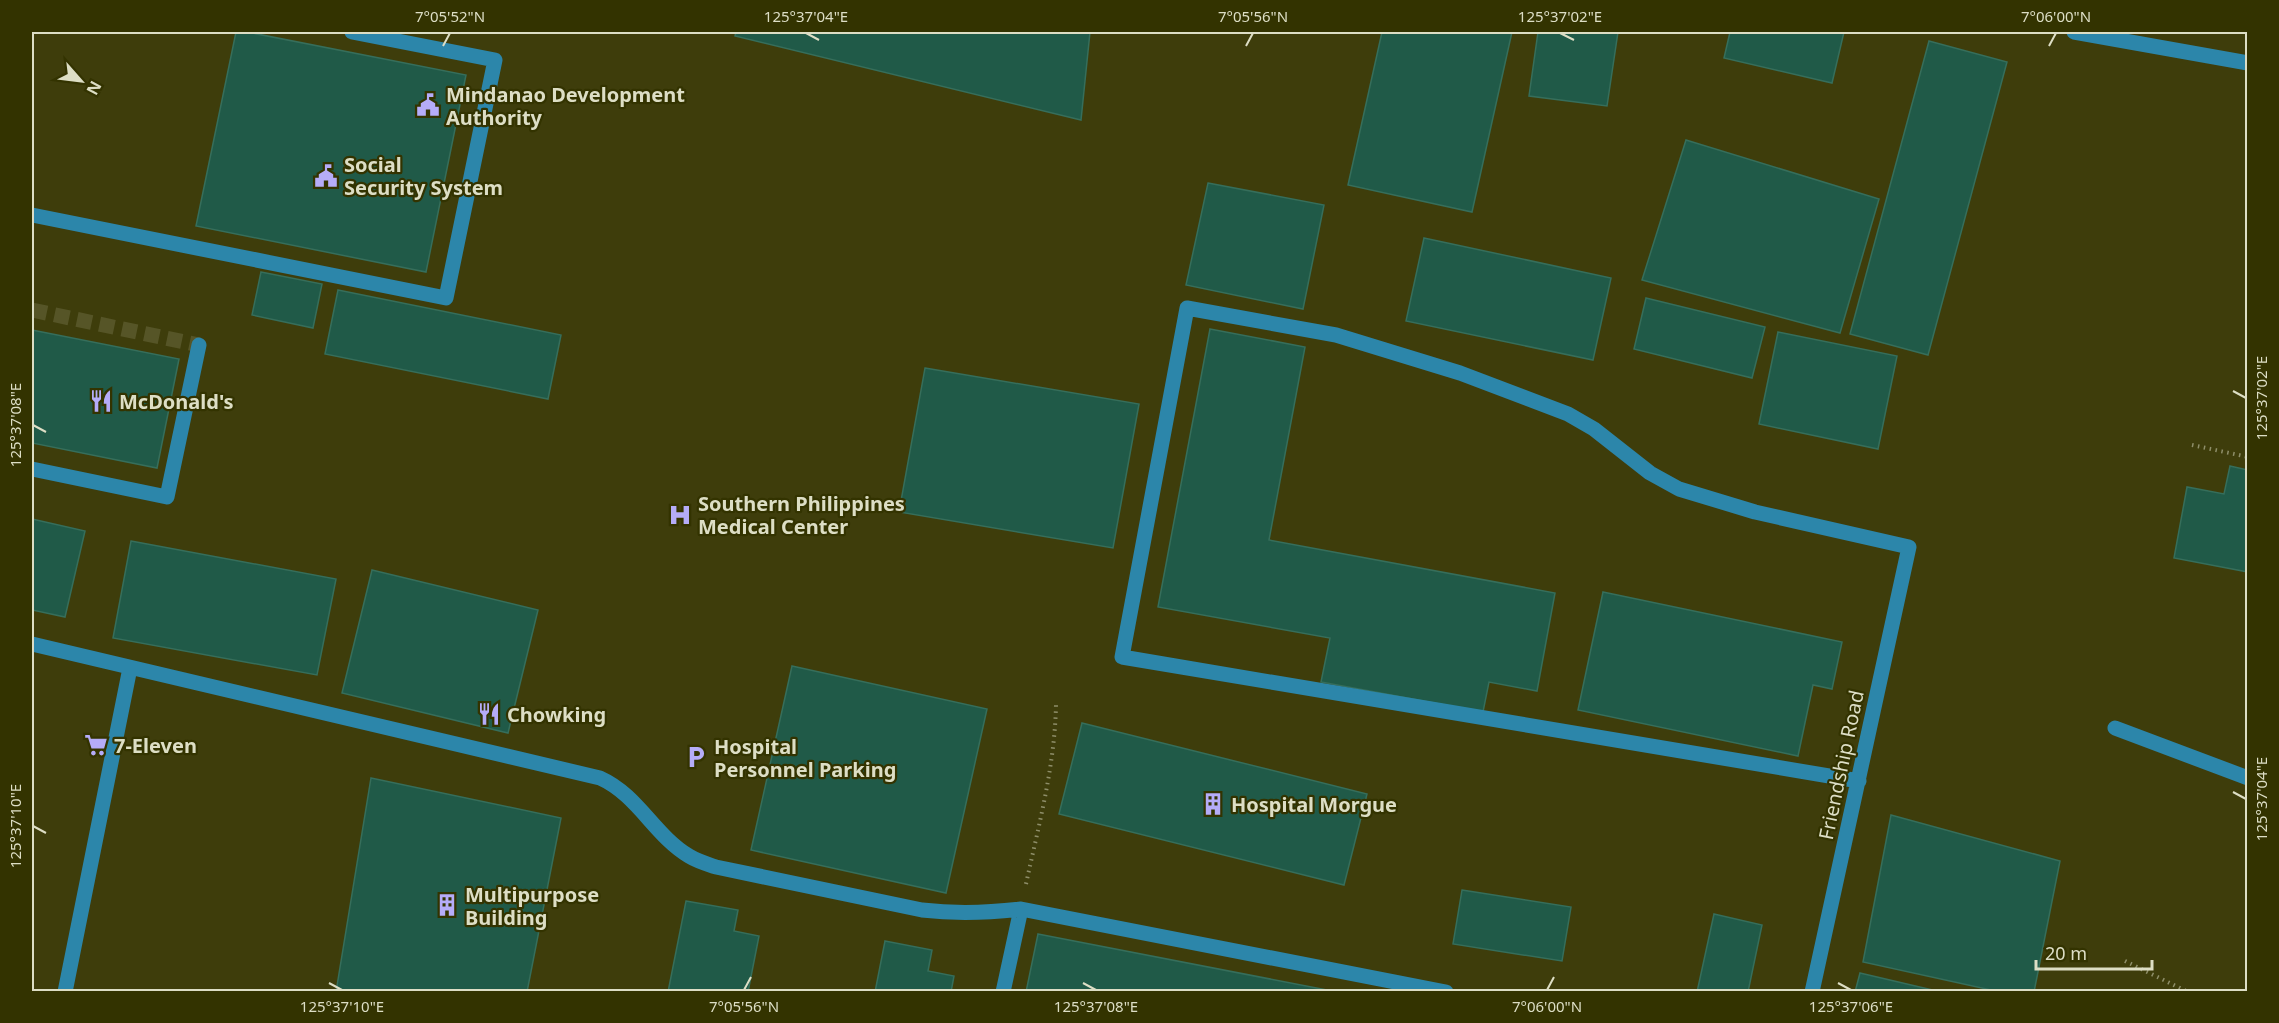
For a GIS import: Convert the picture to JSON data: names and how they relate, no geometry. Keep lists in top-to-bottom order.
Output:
{
  "streets": {
    "street": ["Friendship Road"]
  },
  "places": {
    "public building": ["Mindanao Development Authority", "Social Security System"],
    "restaurant": ["McDonald's", "Chowking"],
    "hospital": ["Southern Philippines Medical Center"],
    "supermarket": ["7-Eleven"],
    "parking": ["Hospital Personnel Parking"],
    "building": ["Hospital Morgue", "Multipurpose Building"]
  },
  "scale_bar": "20 m",
  "north": "bottom right",
  "coordinates": [
    "7°05'52\"N",
    "125°37'04\"E",
    "7°05'56\"N",
    "125°37'02\"E",
    "7°06'00\"N",
    "125°37'08\"E",
    "125°37'10\"E",
    "125°37'06\"E"
  ]
}
